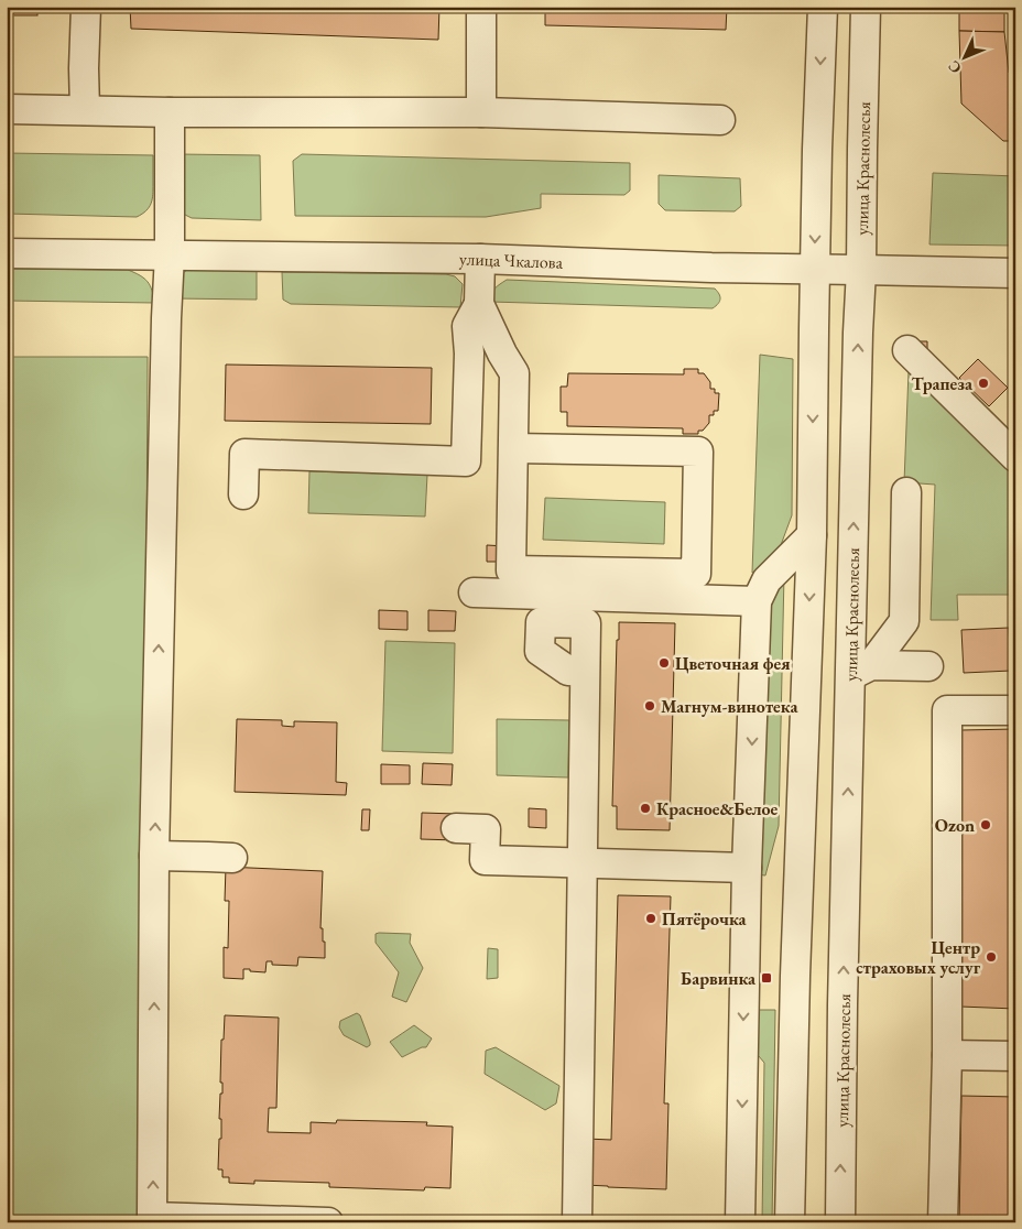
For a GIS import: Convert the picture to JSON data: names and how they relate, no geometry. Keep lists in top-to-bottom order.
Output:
{
  "streets": {
    "street": ["улица Краснолесья", "улица Чкалова"]
  },
  "crossings": [
    ["улица Краснолесья", "улица Чкалова"]
  ],
  "places": {
    "other": [
      "Трапеза",
      "Цветочная фея",
      "Магнум-винотека",
      "Красное&Белое",
      "Ozon",
      "Пятёрочка",
      "Центр страховых услуг"
    ],
    "transit": ["Барвинка"]
  },
  "north": "bottom left"
}
